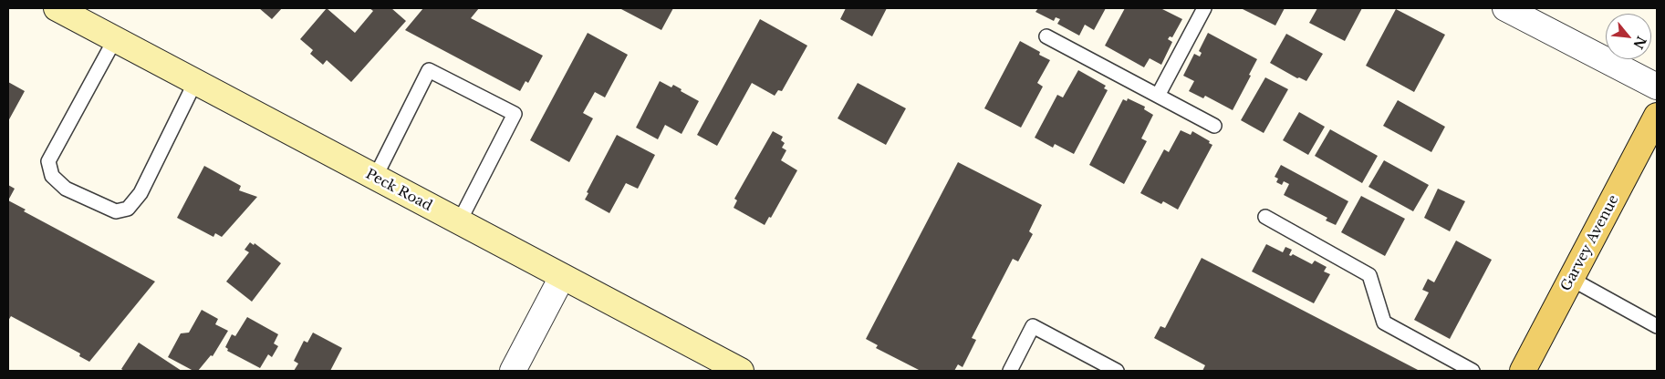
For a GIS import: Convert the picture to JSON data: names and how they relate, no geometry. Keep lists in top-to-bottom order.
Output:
{
  "streets": {
    "main road": ["Peck Road", "Garvey Avenue"]
  },
  "north": "bottom right"
}
